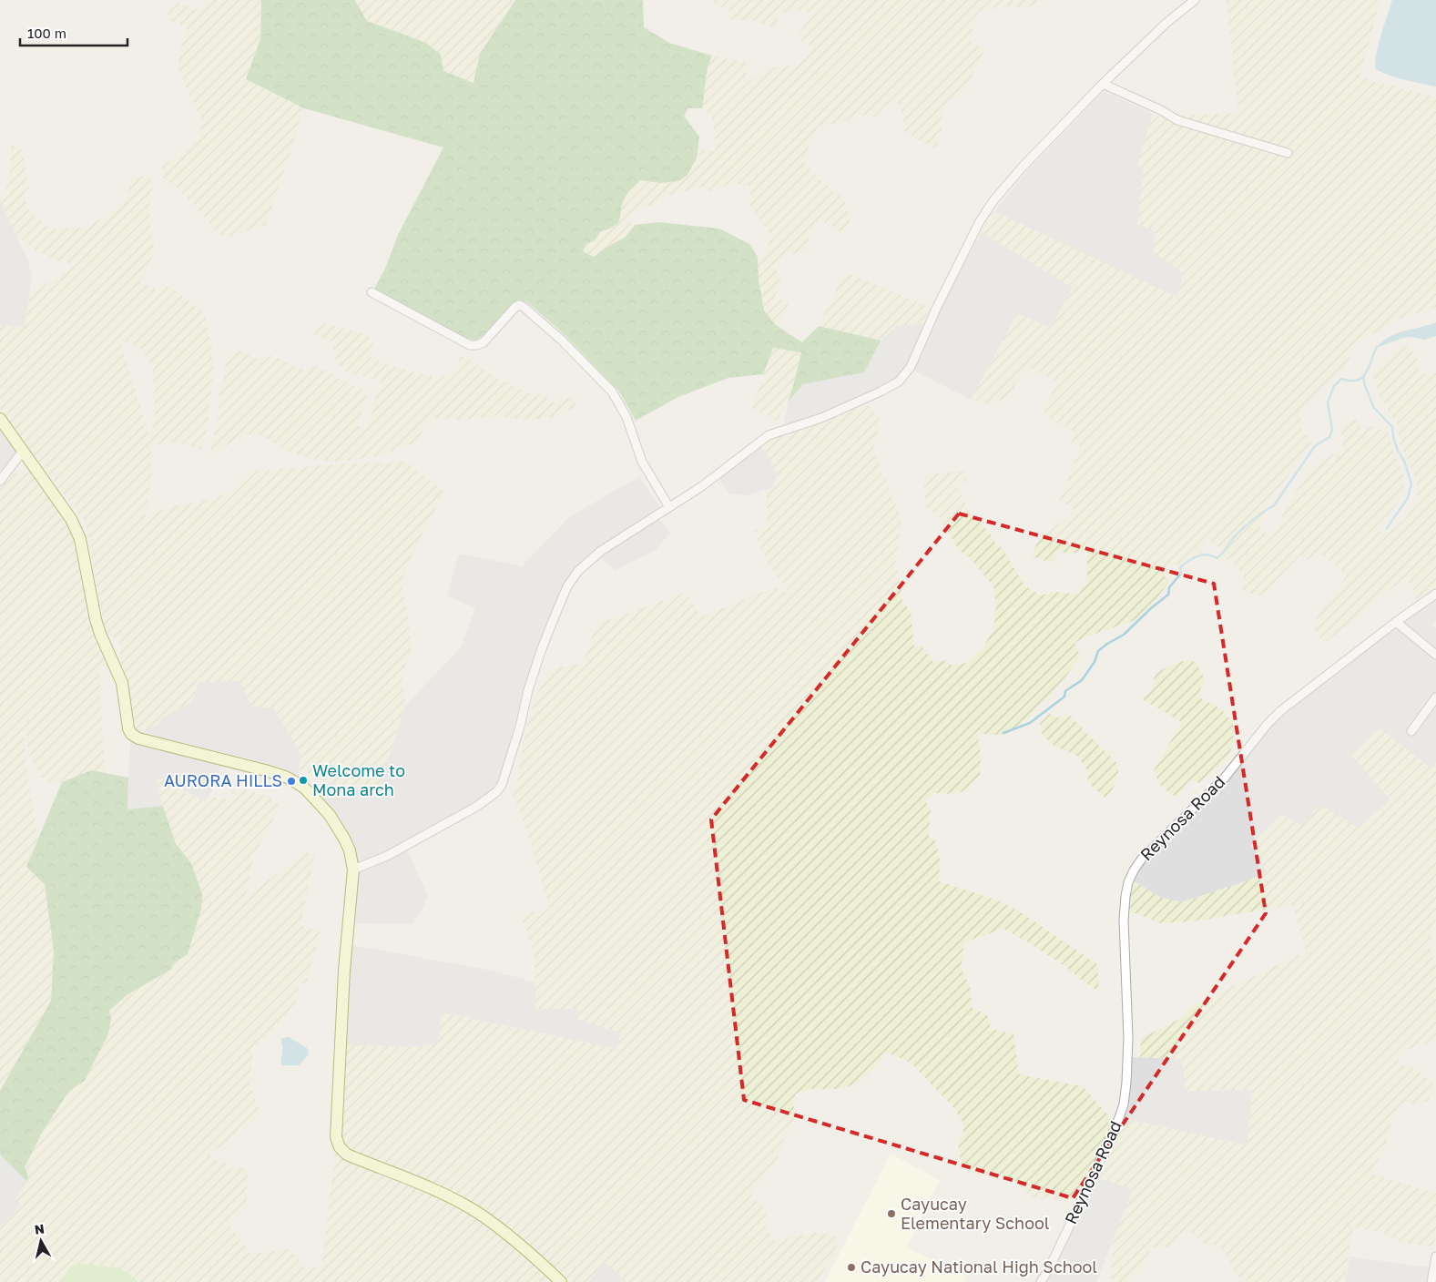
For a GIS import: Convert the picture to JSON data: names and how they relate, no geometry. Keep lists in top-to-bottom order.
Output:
{
  "streets": {
    "street": ["Reynosa Road"]
  },
  "places": [
    "Welcome to Mona arch",
    "AURORA HILLS",
    "Cayucay Elementary School",
    "Cayucay National High School"
  ],
  "scale_bar": "100 m",
  "north": "top"
}
